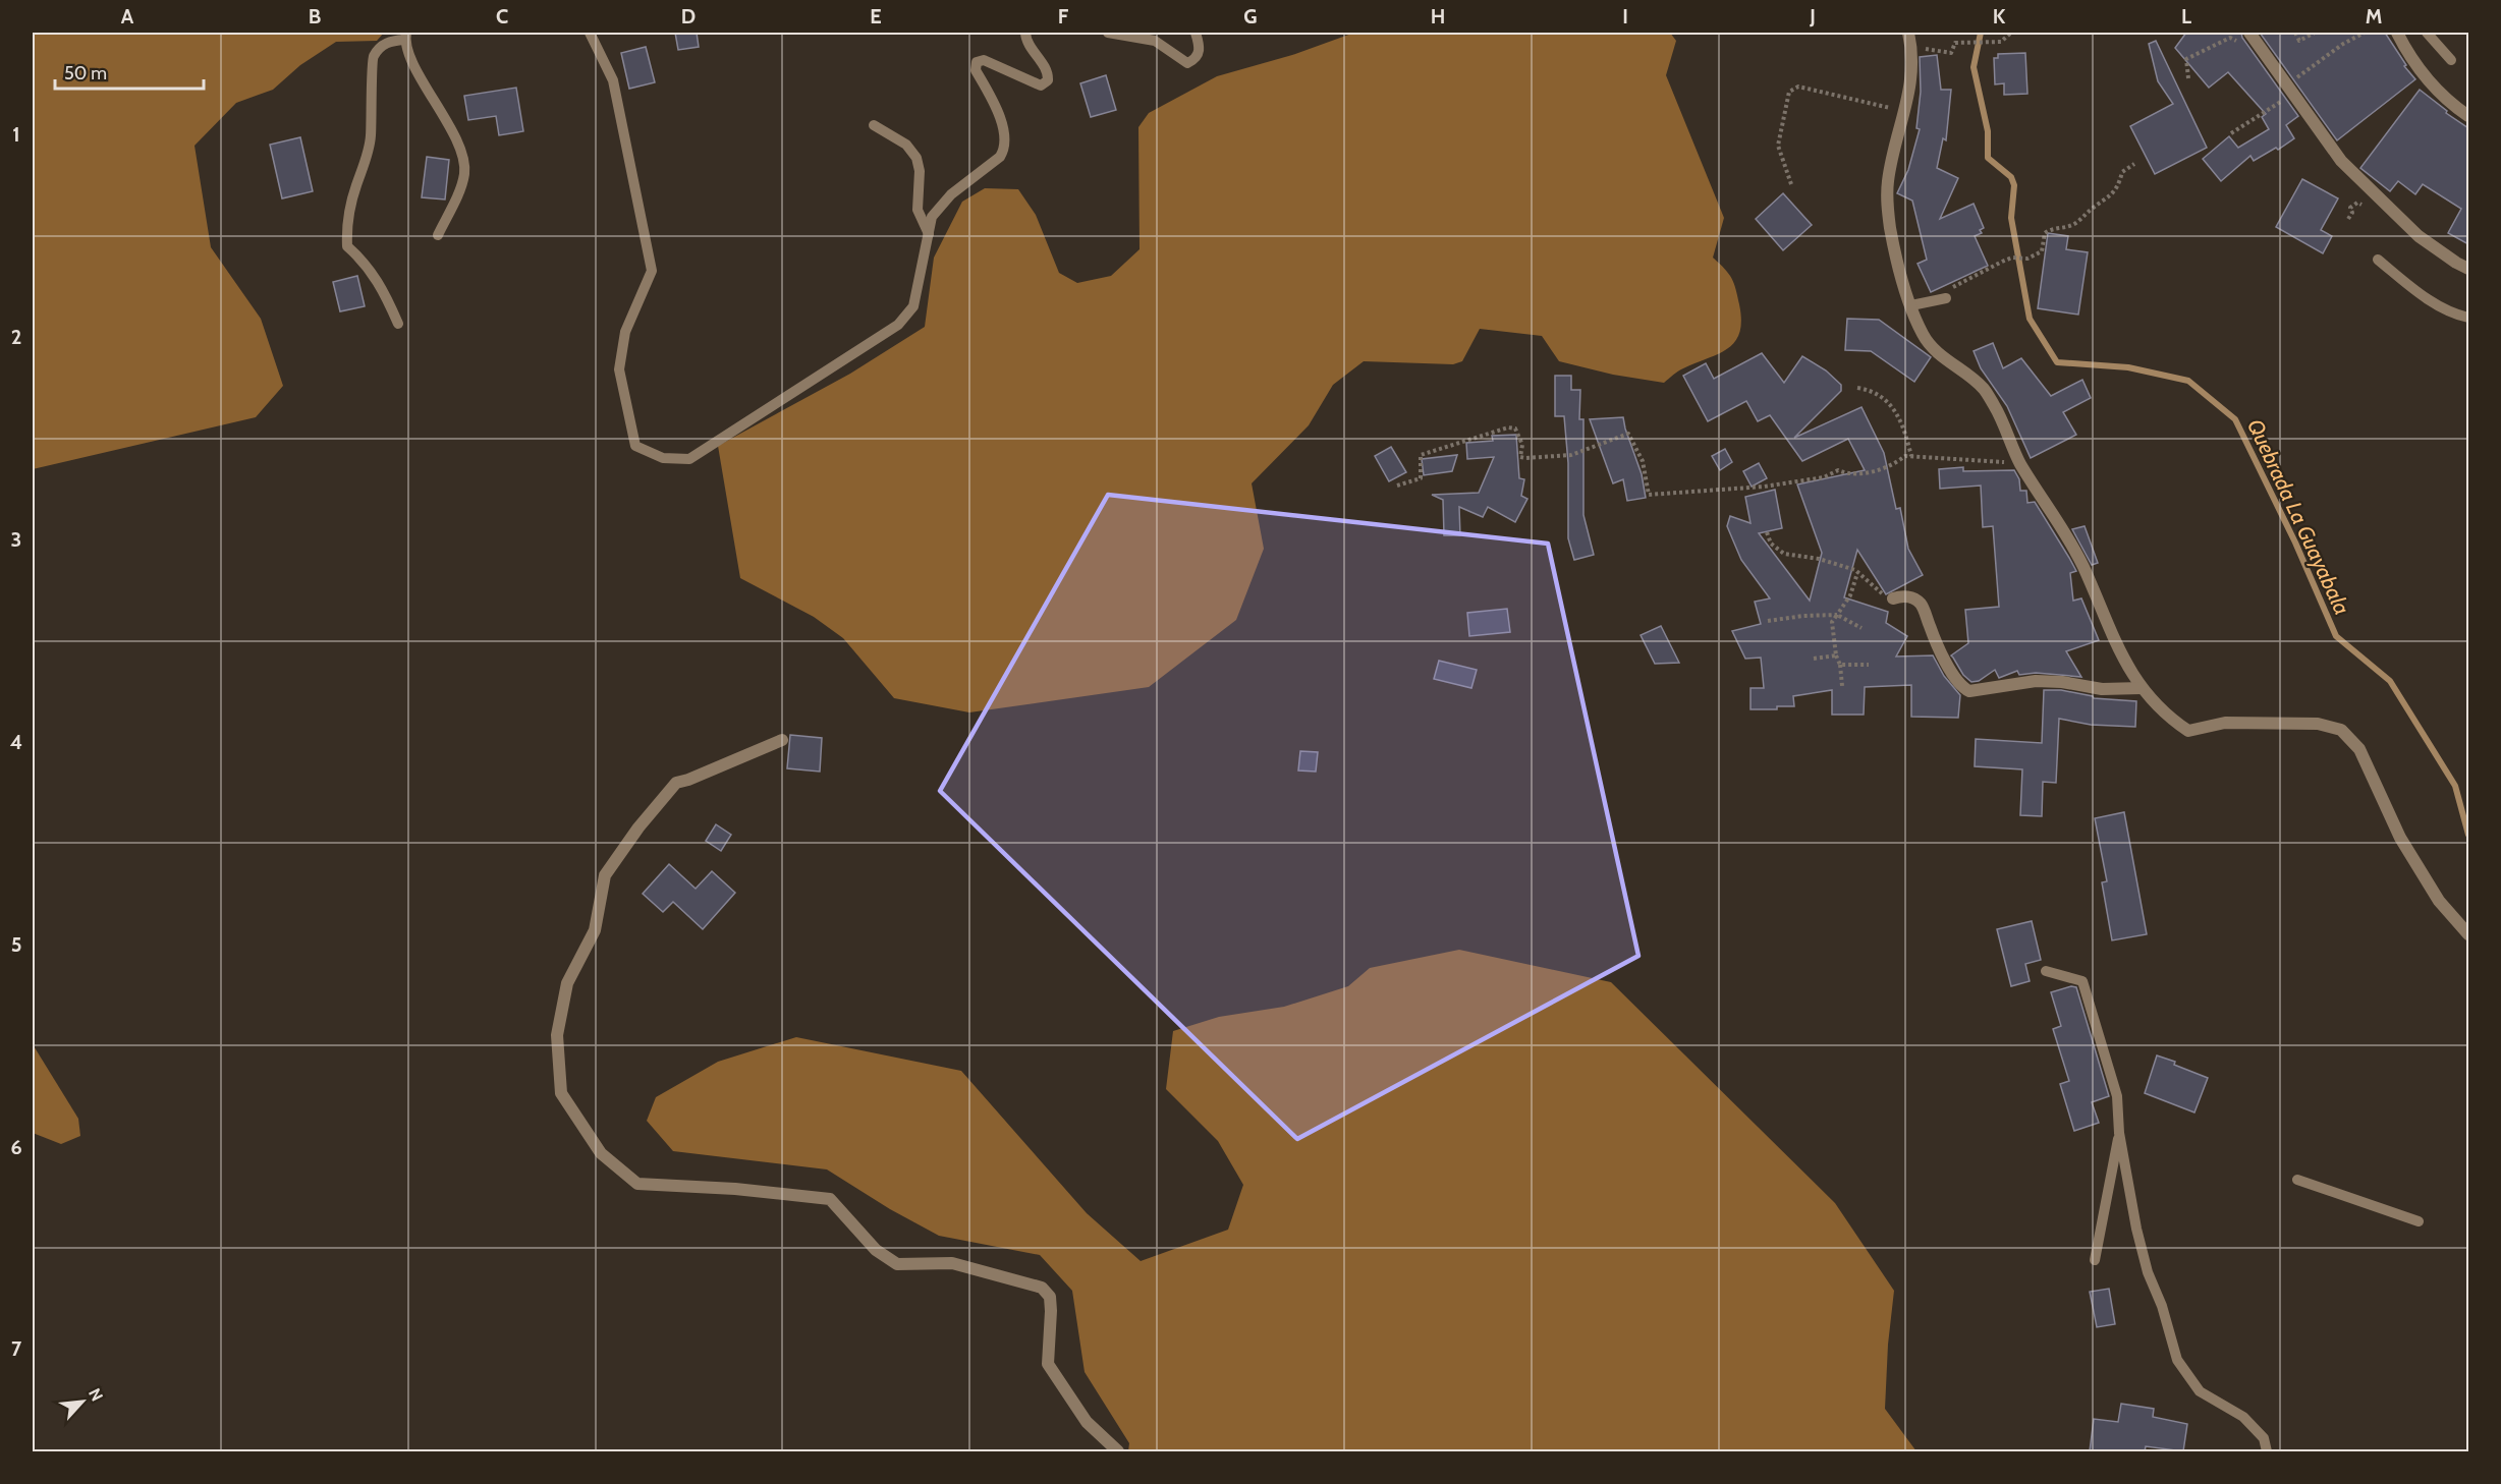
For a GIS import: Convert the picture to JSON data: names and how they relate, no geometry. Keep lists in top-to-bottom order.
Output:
{
  "water": ["Quebrada La Guayabala"],
  "scale_bar": "50 m",
  "north": "top right",
  "grid": {
    "columns": [
      "A",
      "B",
      "C",
      "D",
      "E",
      "F",
      "G",
      "H",
      "I",
      "J",
      "K",
      "L",
      "M"
    ],
    "rows": [
      "1",
      "2",
      "3",
      "4",
      "5",
      "6",
      "7"
    ]
  }
}
